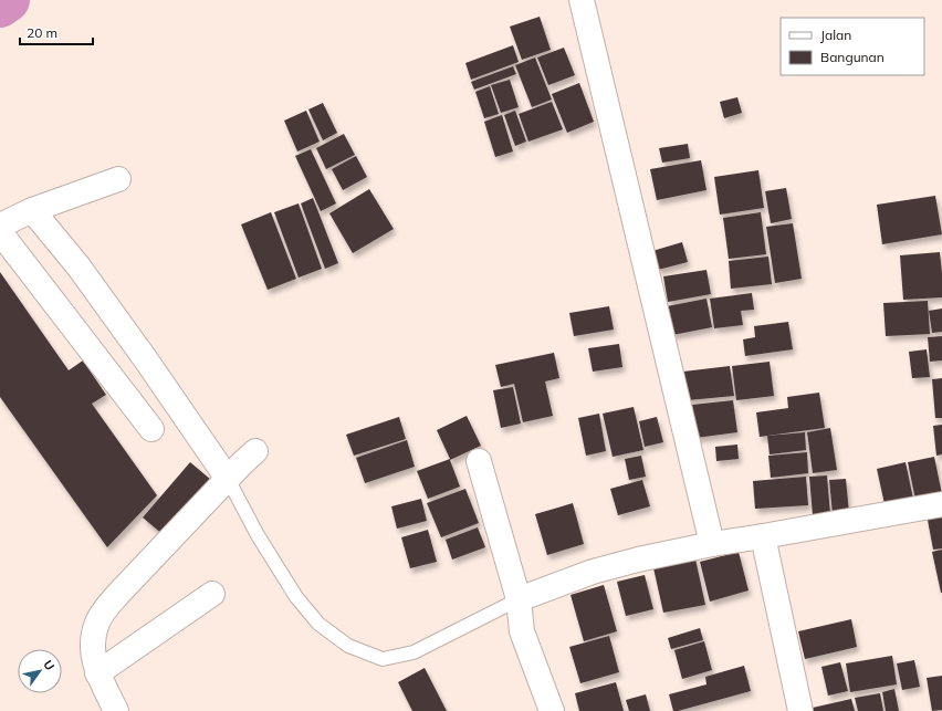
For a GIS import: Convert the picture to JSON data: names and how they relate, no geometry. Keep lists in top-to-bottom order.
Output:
{
  "legend": ["Jalan", "Bangunan"],
  "scale_bar": "20 m",
  "north": "top right"
}
